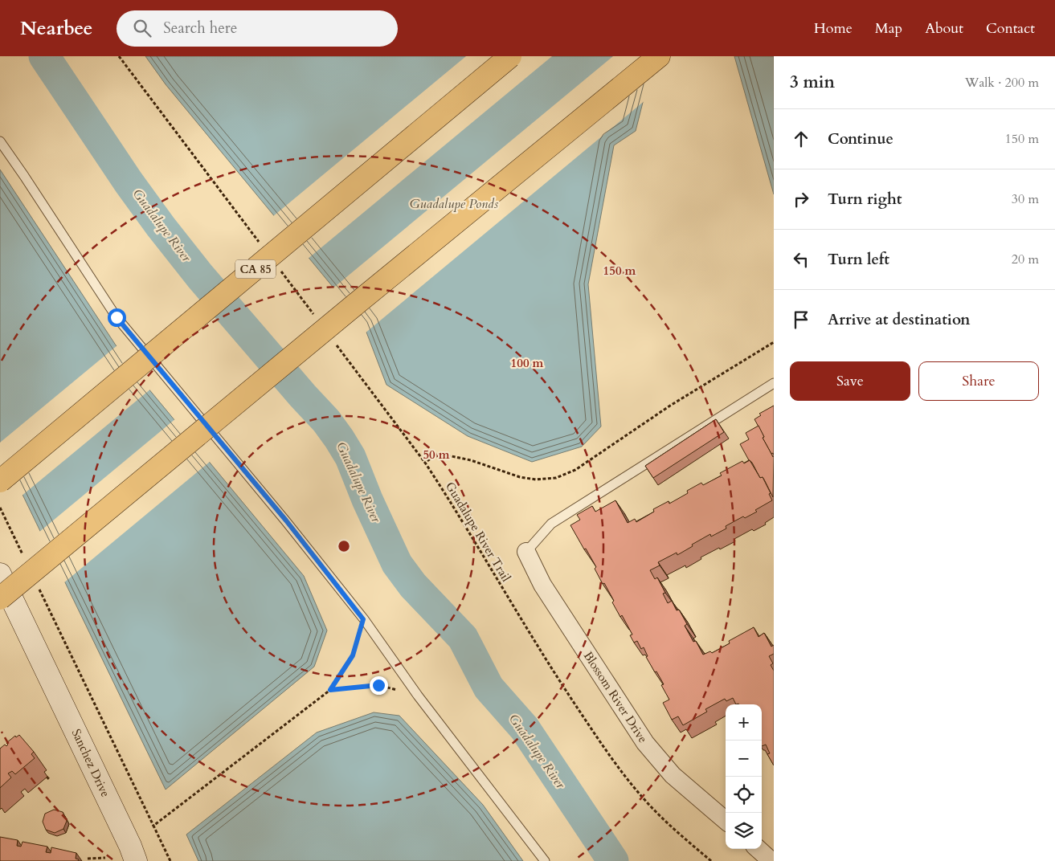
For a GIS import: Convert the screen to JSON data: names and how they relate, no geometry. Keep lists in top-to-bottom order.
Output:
{
  "streets": {
    "highway": ["CA 85"],
    "street": ["Blossom River Drive", "Sanchez Drive"],
    "path": ["Guadalupe River Trail"]
  },
  "water": ["Guadalupe Ponds", "Guadalupe River"],
  "page": {
    "header": "Nearbee",
    "search": "Search here",
    "nav": [
      "Home",
      "Map",
      "About",
      "Contact"
    ],
    "heading": ["3 min", "Walk · 200 m"],
    "list": [
      ["Continue", "150 m"],
      ["Turn right", "30 m"],
      ["Turn left", "20 m"],
      "Arrive at destination"
    ],
    "buttons": ["Save", "Share"],
    "map_buttons": ["+", "−"]
  },
  "rings": ["150 m", "100 m", "50 m"]
}
